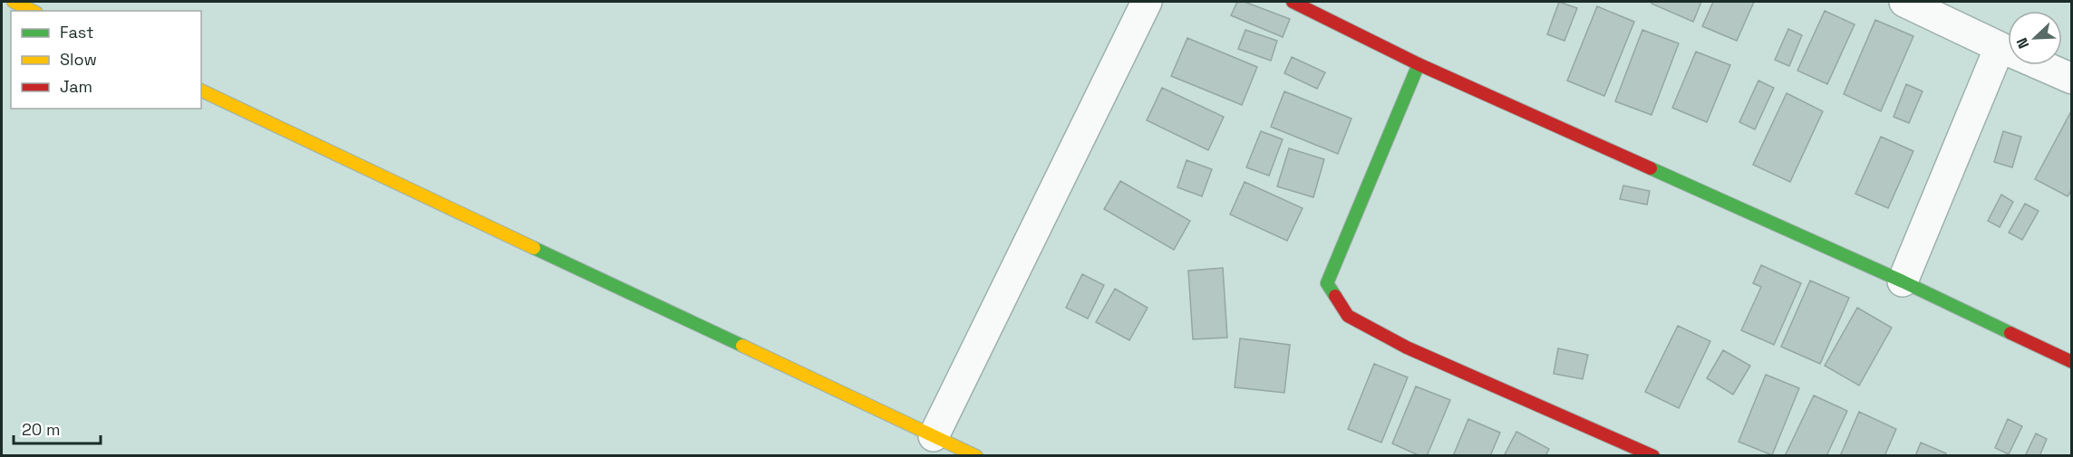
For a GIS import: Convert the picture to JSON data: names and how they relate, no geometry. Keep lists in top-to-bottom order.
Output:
{
  "legend": ["Fast", "Slow", "Jam"],
  "scale_bar": "20 m",
  "north": "bottom left"
}
